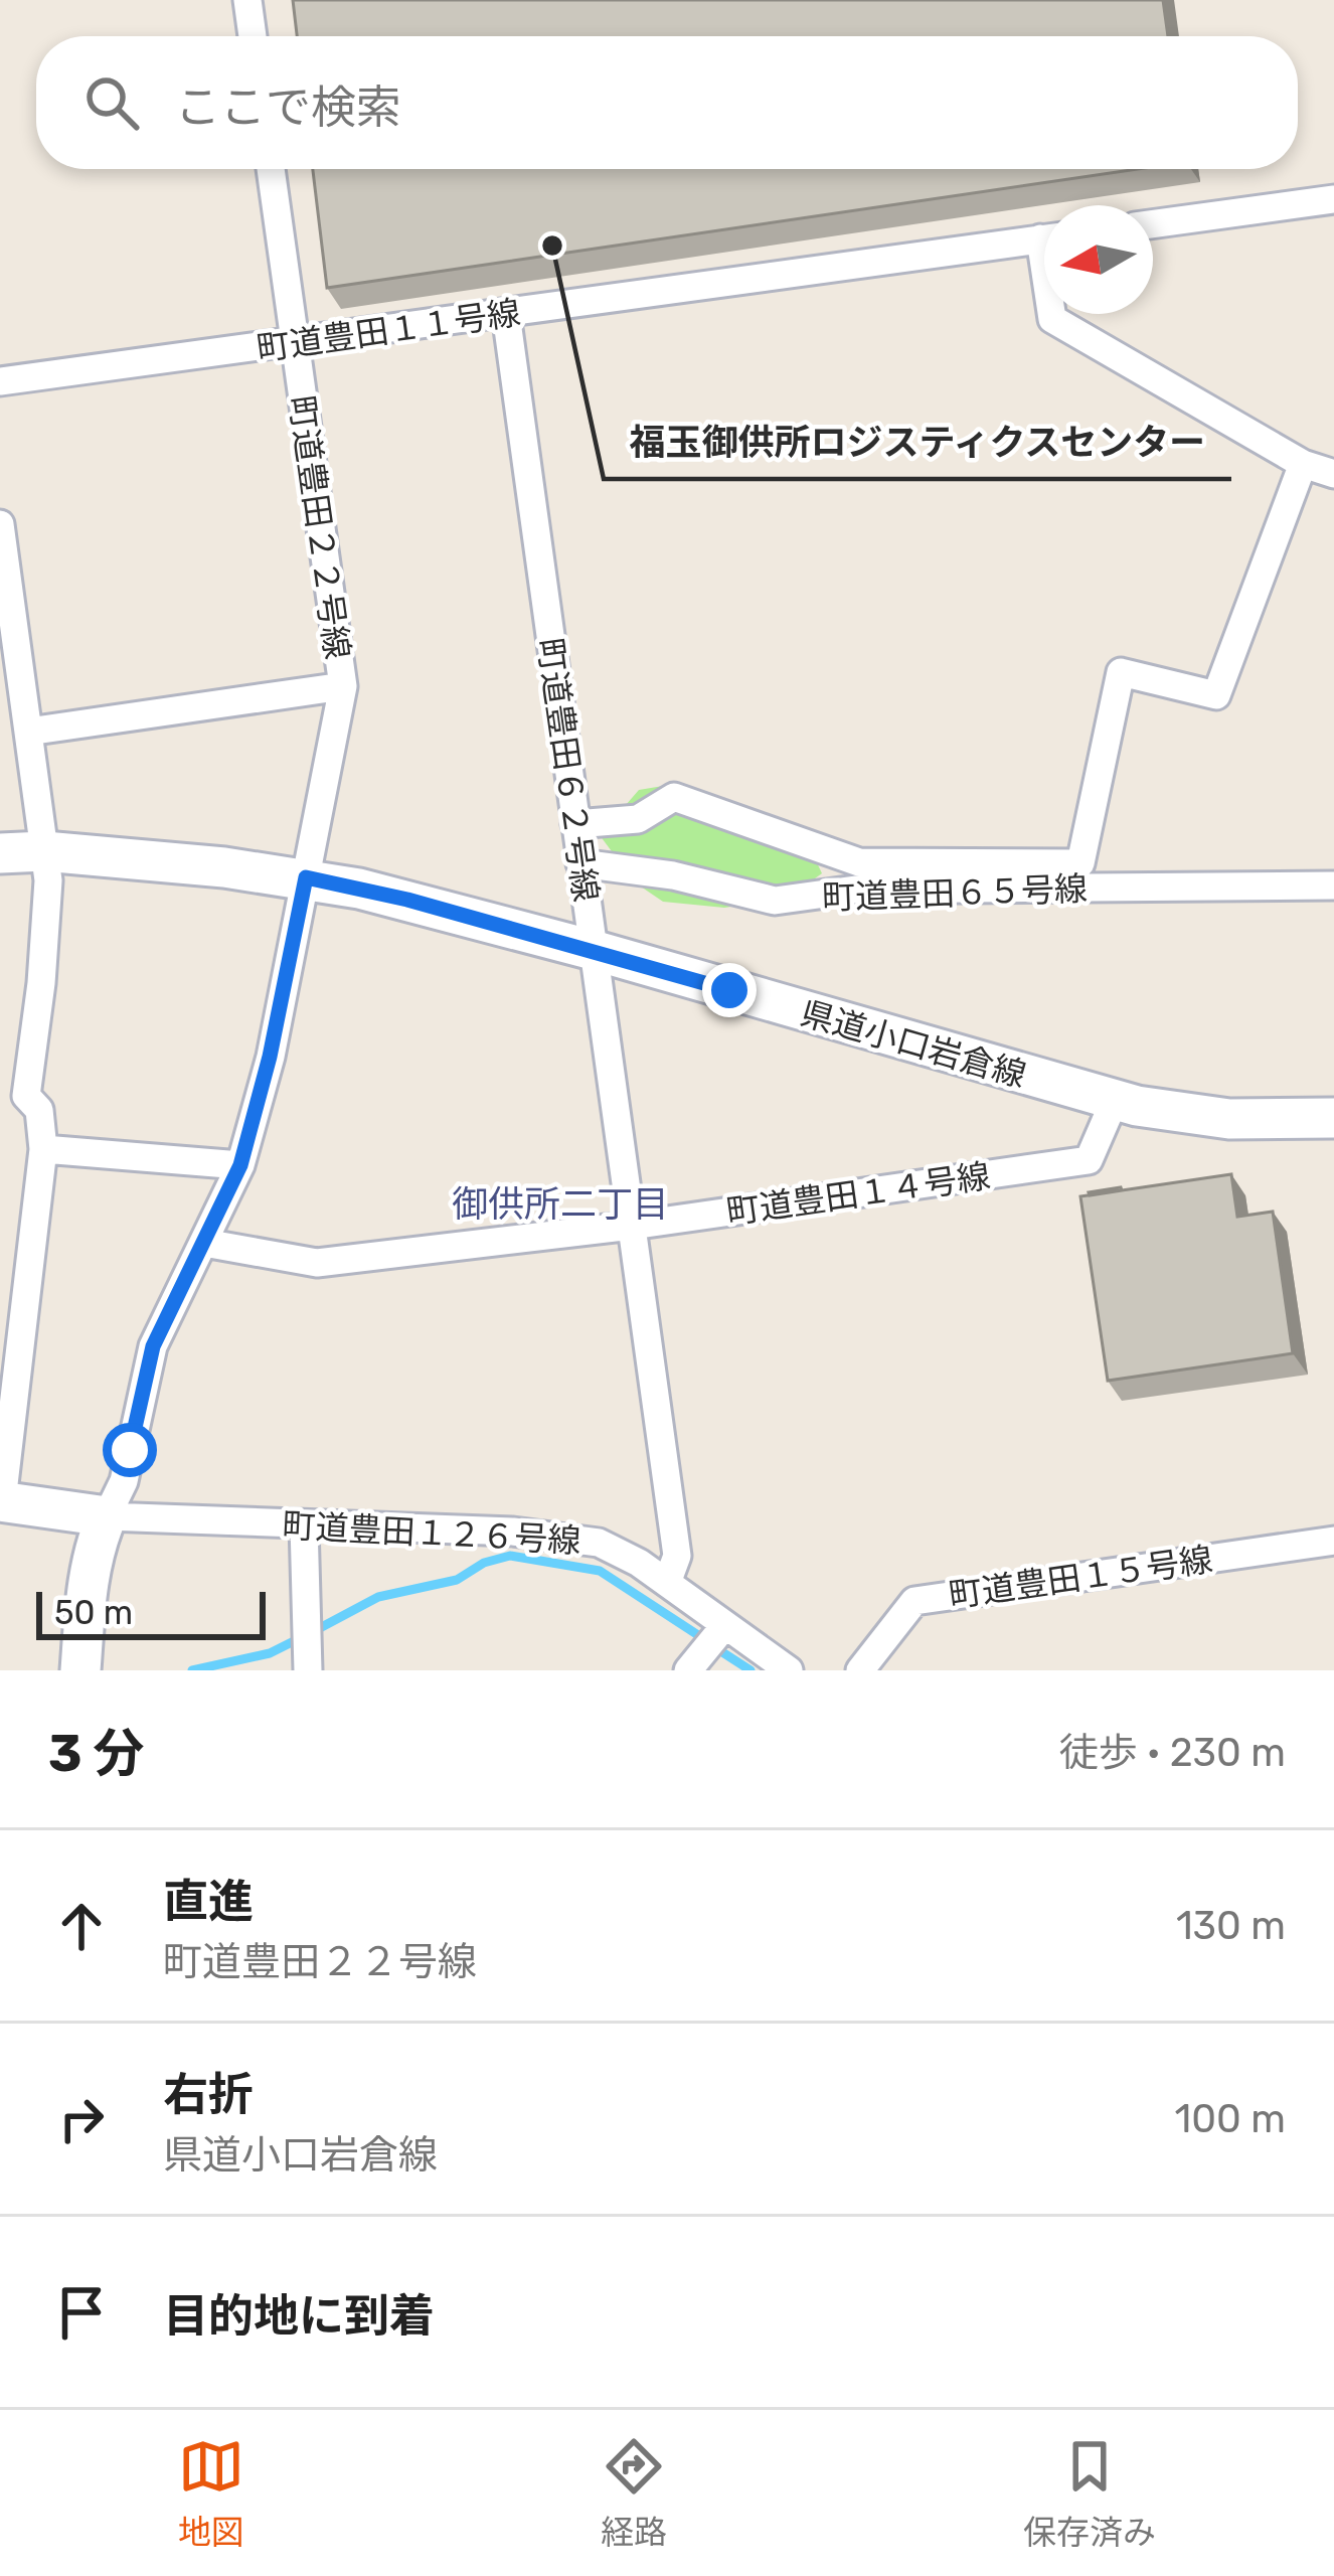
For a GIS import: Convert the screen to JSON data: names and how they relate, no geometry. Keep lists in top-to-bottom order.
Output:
{
  "streets": {
    "main road": ["県道小口岩倉線"],
    "street": [
      "町道豊田１１号線",
      "町道豊田２２号線",
      "町道豊田６２号線",
      "町道豊田６５号線",
      "町道豊田１４号線",
      "町道豊田１２６号線",
      "町道豊田１５号線"
    ]
  },
  "crossings": [
    ["町道豊田１１号線", "町道豊田２２号線"],
    ["町道豊田１１号線", "町道豊田６２号線"],
    ["町道豊田２２号線", "県道小口岩倉線"],
    ["町道豊田２２号線", "町道豊田１４号線"],
    ["町道豊田２２号線", "町道豊田１２６号線"],
    ["町道豊田６２号線", "町道豊田６５号線"],
    ["町道豊田６２号線", "県道小口岩倉線"],
    ["町道豊田６２号線", "町道豊田１４号線"],
    ["町道豊田６２号線", "町道豊田１２６号線"],
    ["県道小口岩倉線", "町道豊田１４号線"]
  ],
  "districts": ["御供所二丁目"],
  "places": ["福玉御供所ロジスティクスセンター"],
  "scale_bar": "50 m",
  "north": "left",
  "page": {
    "search": "ここで検索",
    "scale": "50 m",
    "heading": ["3 分", "徒歩 · 230 m"],
    "list": [
      ["直進", "町道豊田２２号線", "130 m"],
      ["右折", "県道小口岩倉線", "100 m"],
      "目的地に到着"
    ],
    "nav": ["地図", "経路", "保存済み"]
  }
}
